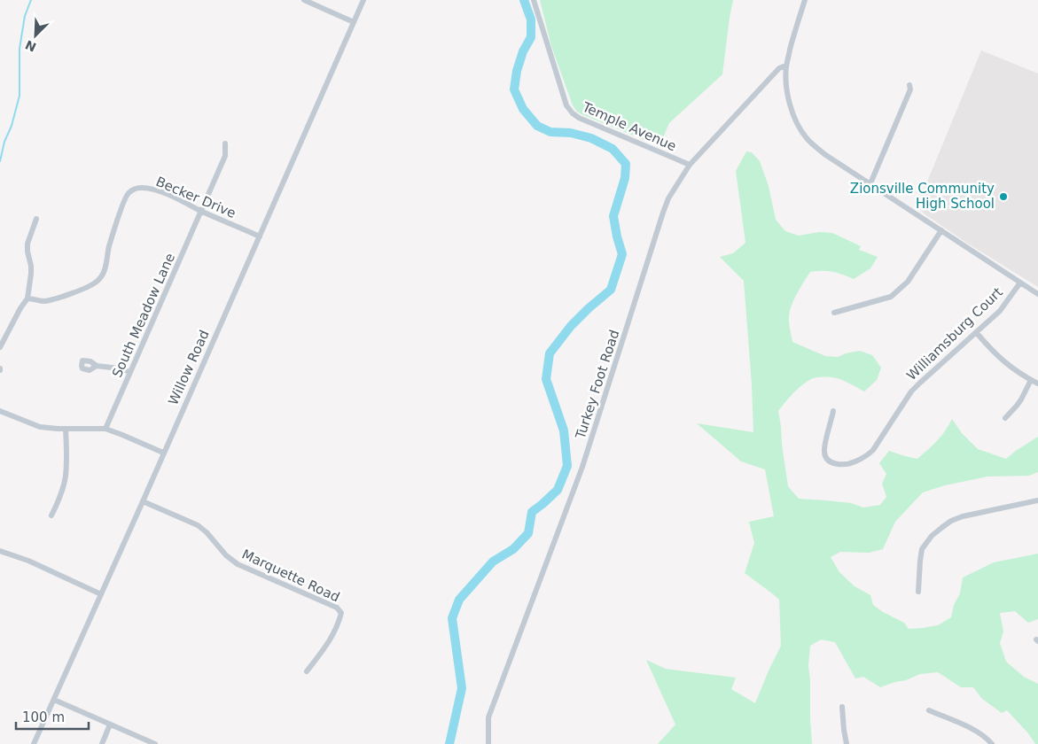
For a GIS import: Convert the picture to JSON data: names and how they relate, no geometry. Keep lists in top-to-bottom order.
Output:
{
  "streets": {
    "street": [
      "Temple Avenue",
      "Becker Drive",
      "South Meadow Lane",
      "Williamsburg Court",
      "Willow Road",
      "Turkey Foot Road",
      "Marquette Road"
    ]
  },
  "crossings": [
    ["Temple Avenue", "Turkey Foot Road"],
    ["Becker Drive", "South Meadow Lane"],
    ["Becker Drive", "Willow Road"],
    ["Willow Road", "Marquette Road"]
  ],
  "places": ["Zionsville Community High School"],
  "scale_bar": "100 m",
  "north": "bottom left"
}
